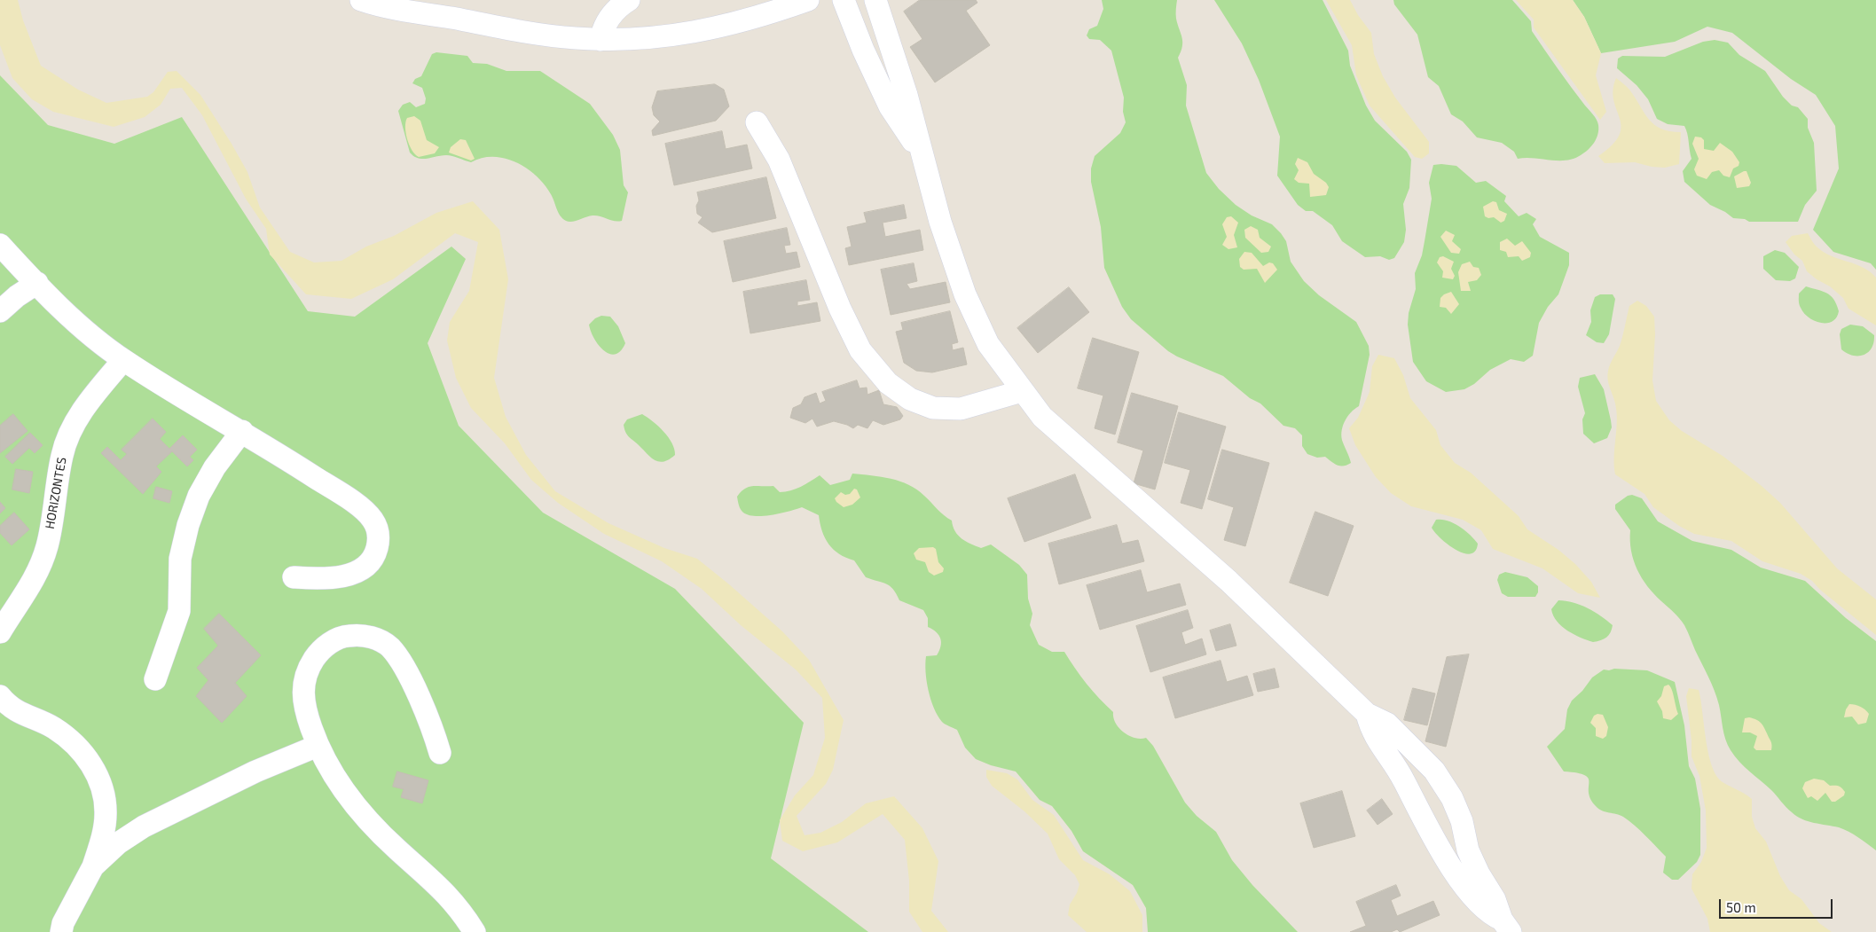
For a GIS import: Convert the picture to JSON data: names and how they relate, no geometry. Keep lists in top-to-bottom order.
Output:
{
  "streets": {
    "street": ["HORIZONTES"]
  },
  "scale_bar": "50 m"
}
